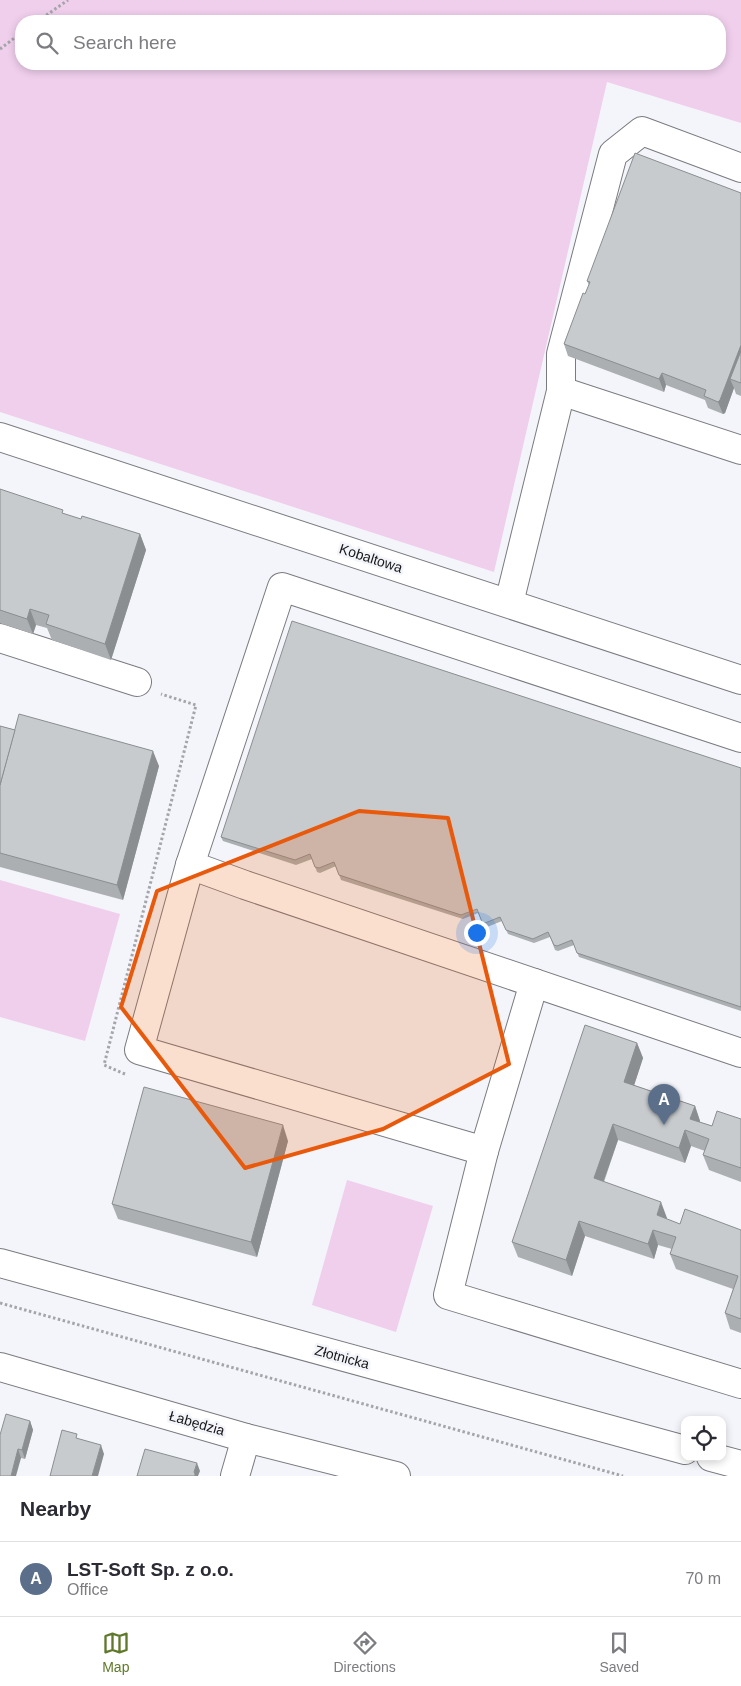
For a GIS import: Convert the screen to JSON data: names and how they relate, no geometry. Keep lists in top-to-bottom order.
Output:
{
  "streets": {
    "street": ["Kobaltowa", "Złotnicka", "Łabędzia"]
  },
  "page": {
    "search": "Search here",
    "pins": "A",
    "heading": "Nearby",
    "list": [
      {
        "mark": "A",
        "name": "LST-Soft Sp. z o.o.",
        "note": "Office",
        "value": "70 m"
      }
    ],
    "nav": ["Map", "Directions", "Saved"]
  }
}
